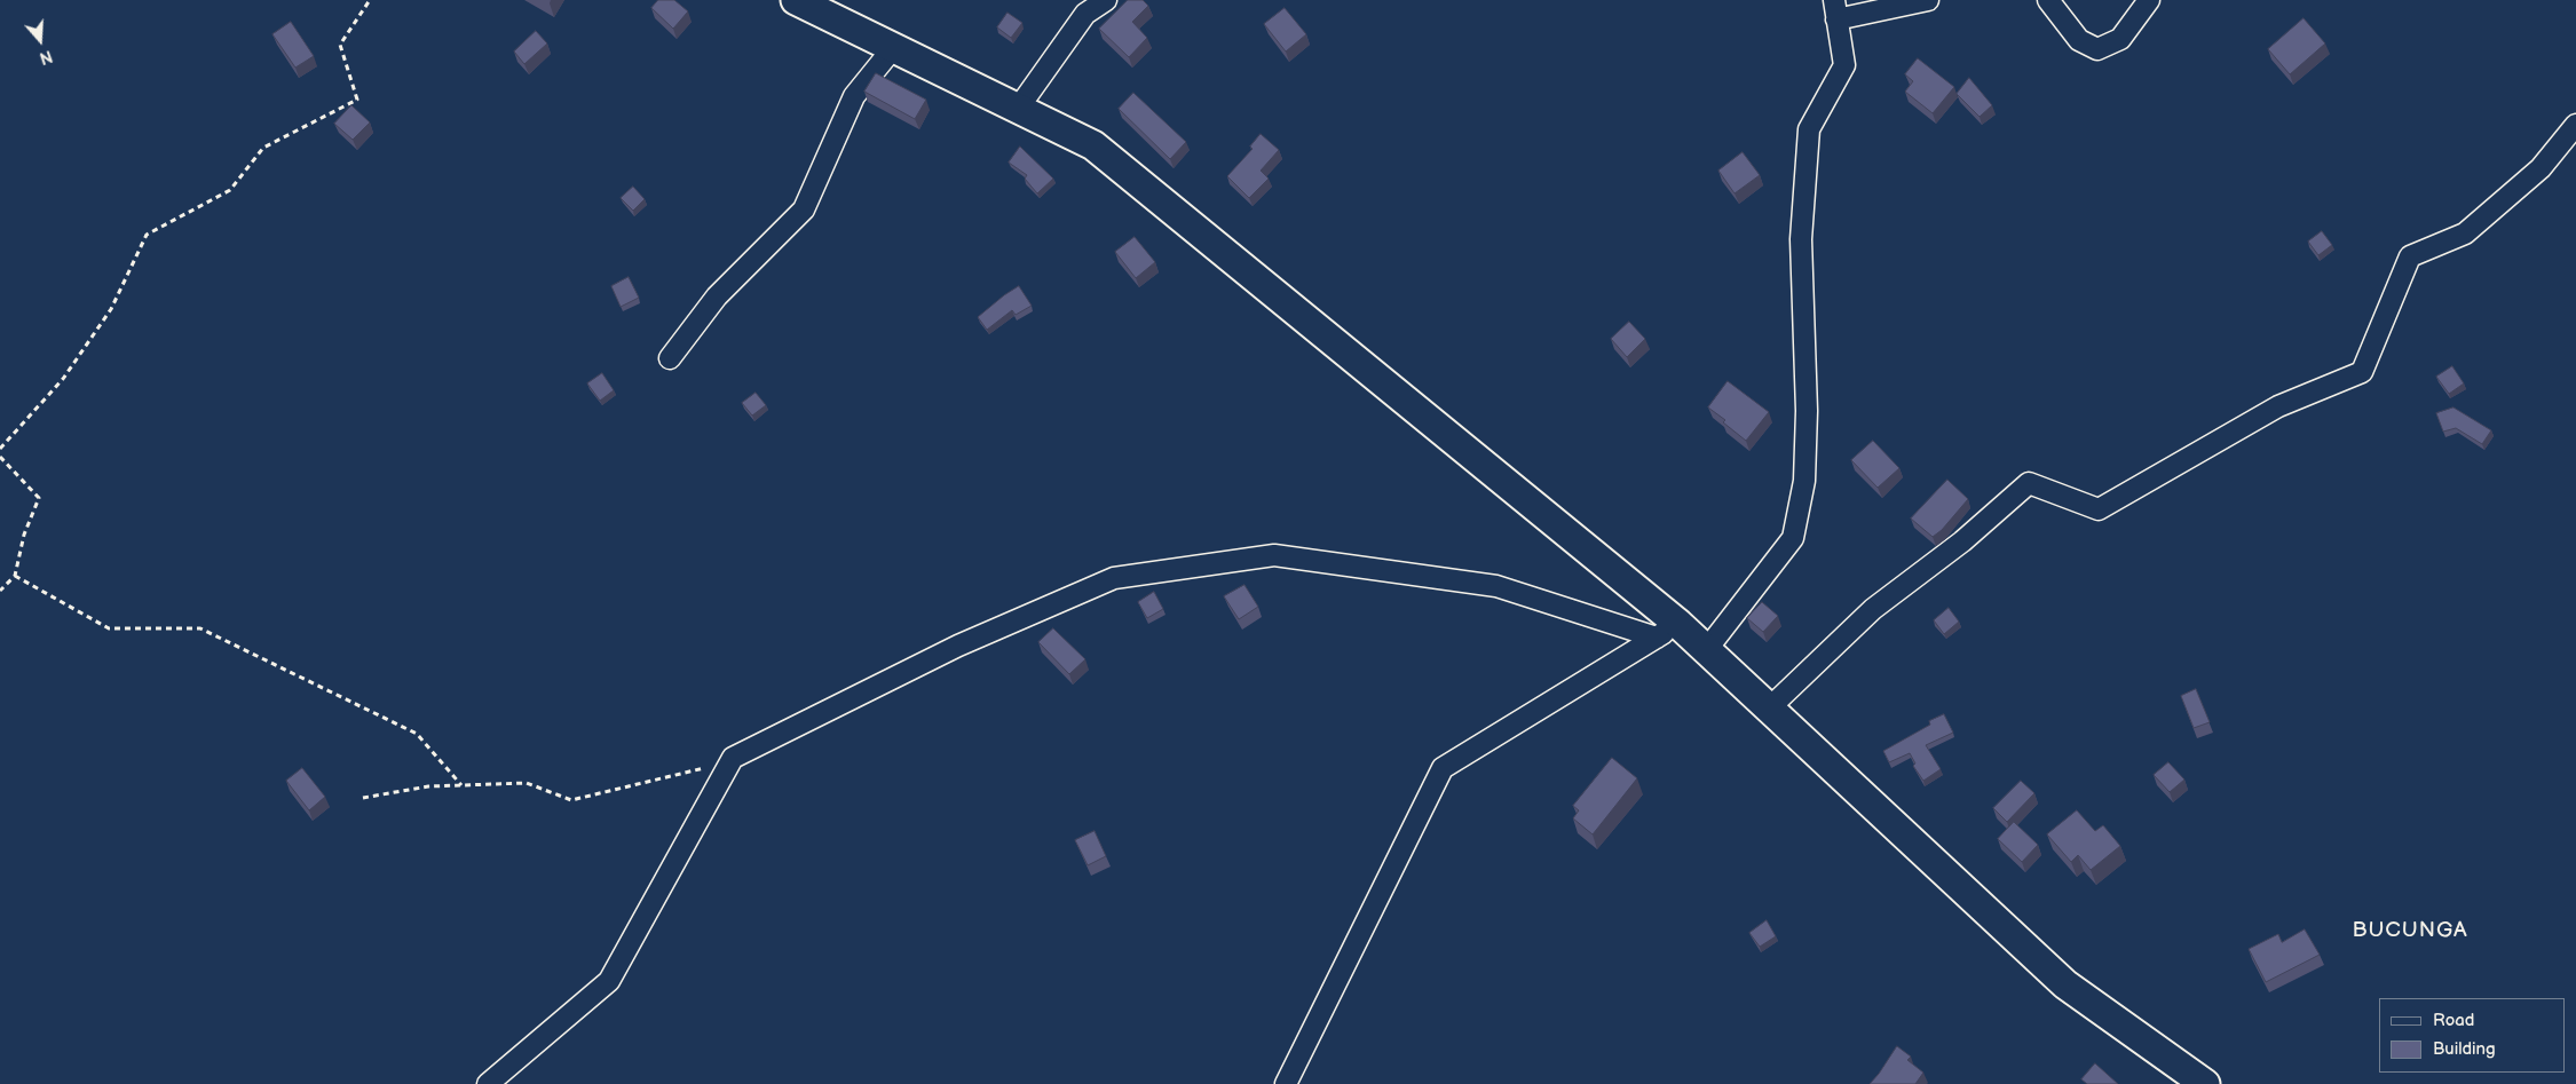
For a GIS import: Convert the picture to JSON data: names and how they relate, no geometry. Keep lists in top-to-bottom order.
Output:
{
  "districts": ["BUCUNGA"],
  "legend": ["Road", "Building"],
  "north": "bottom"
}
